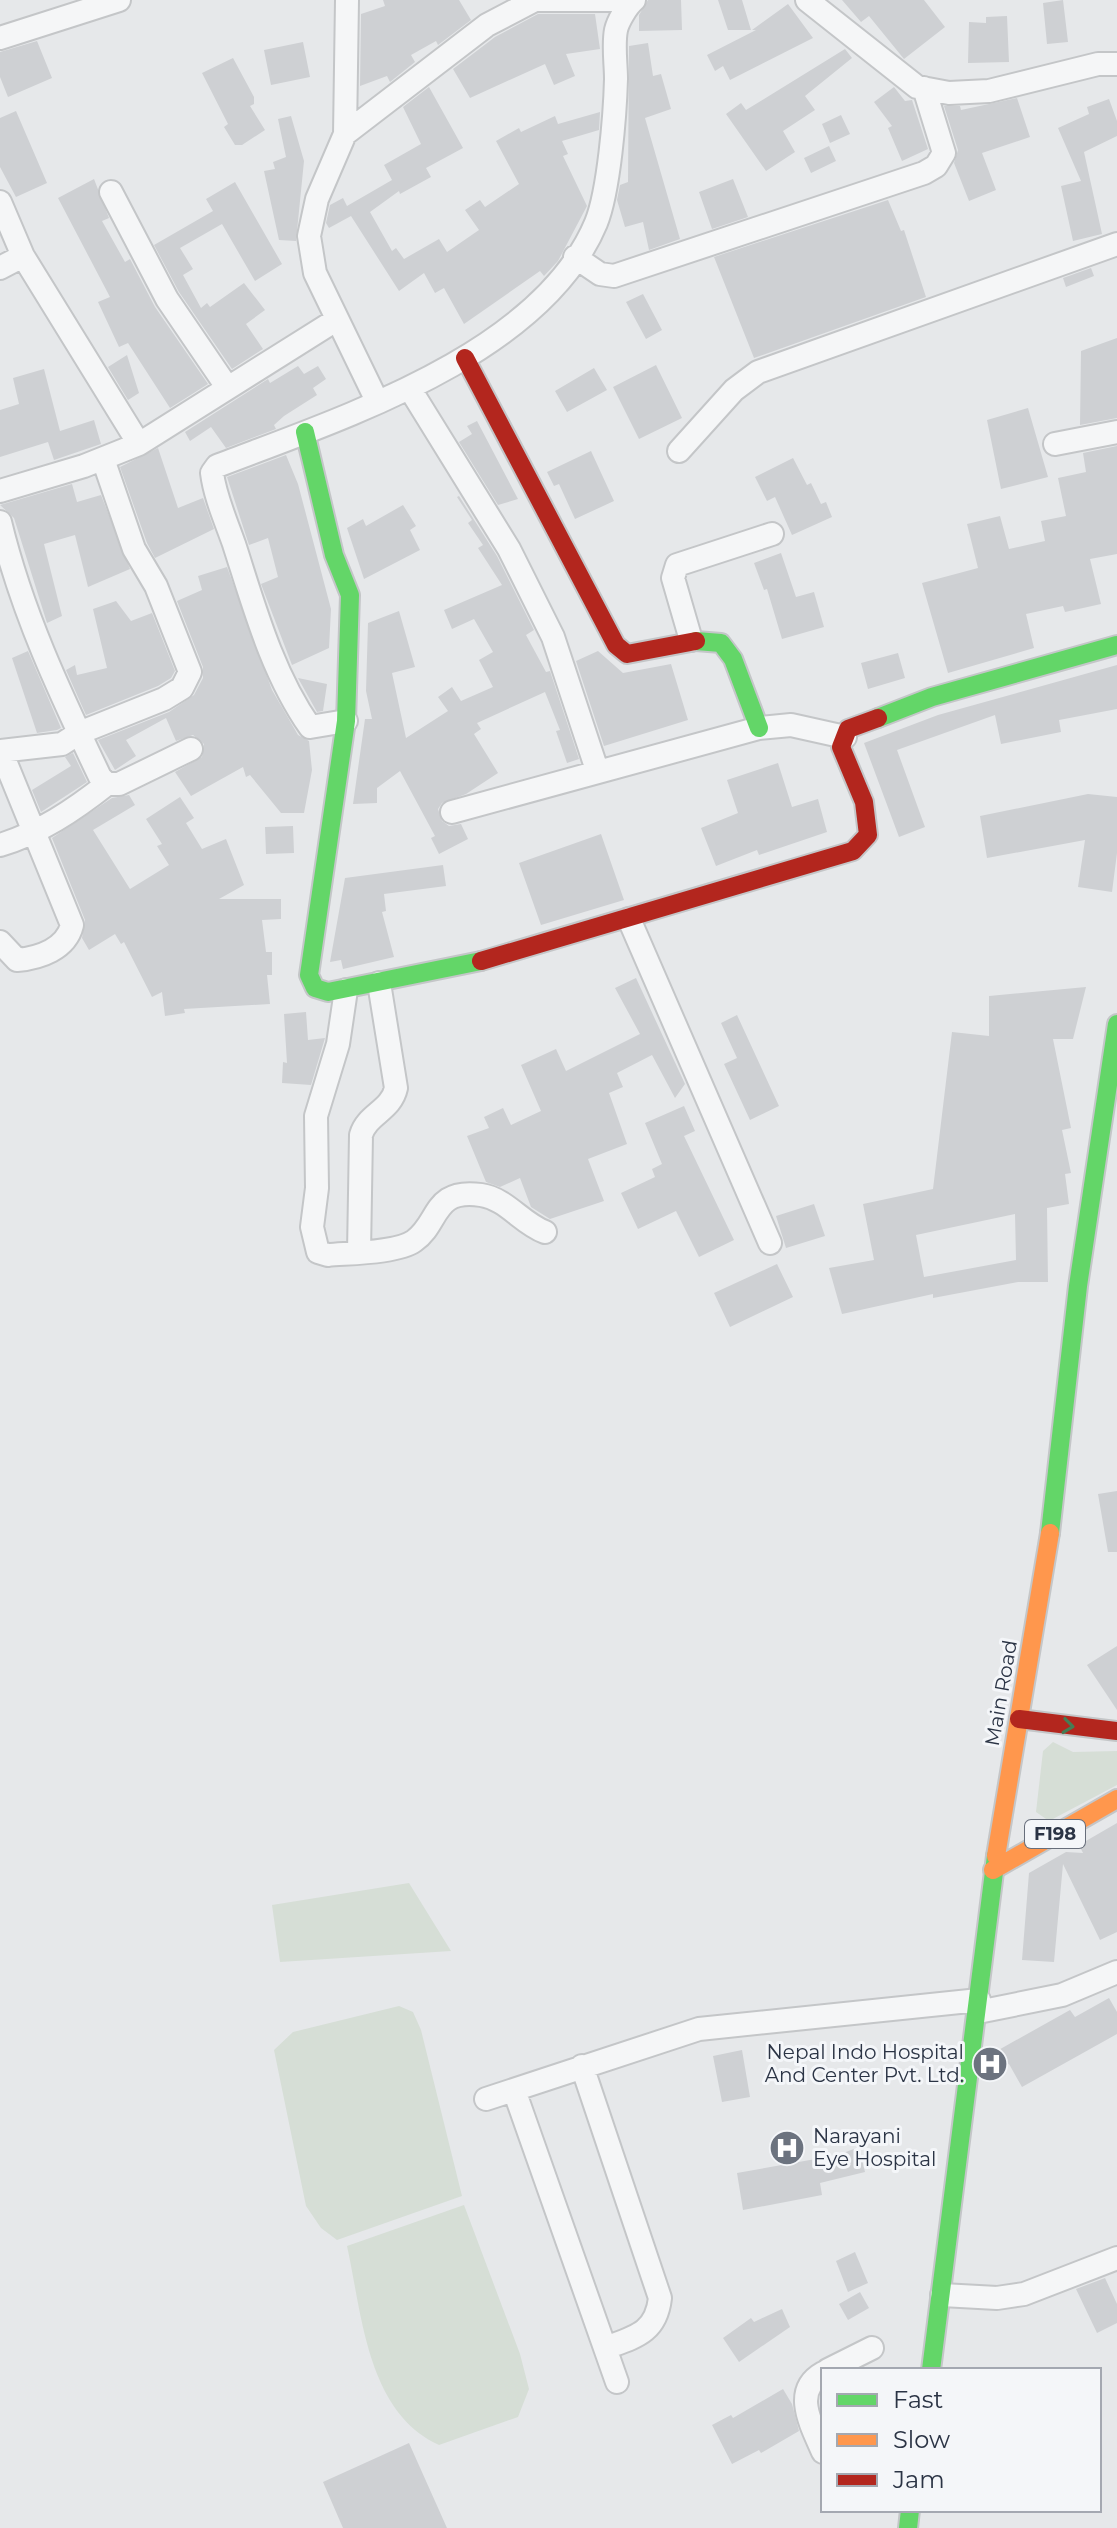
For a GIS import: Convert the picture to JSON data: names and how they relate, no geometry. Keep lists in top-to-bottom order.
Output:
{
  "streets": {
    "street": ["Main Road", "F198"]
  },
  "crossings": [
    ["Main Road", "F198"]
  ],
  "places": {
    "hospital": ["Nepal Indo Hospital And Center Pvt. Ltd.", "Narayani Eye Hospital"]
  },
  "legend": ["Fast", "Slow", "Jam"]
}
